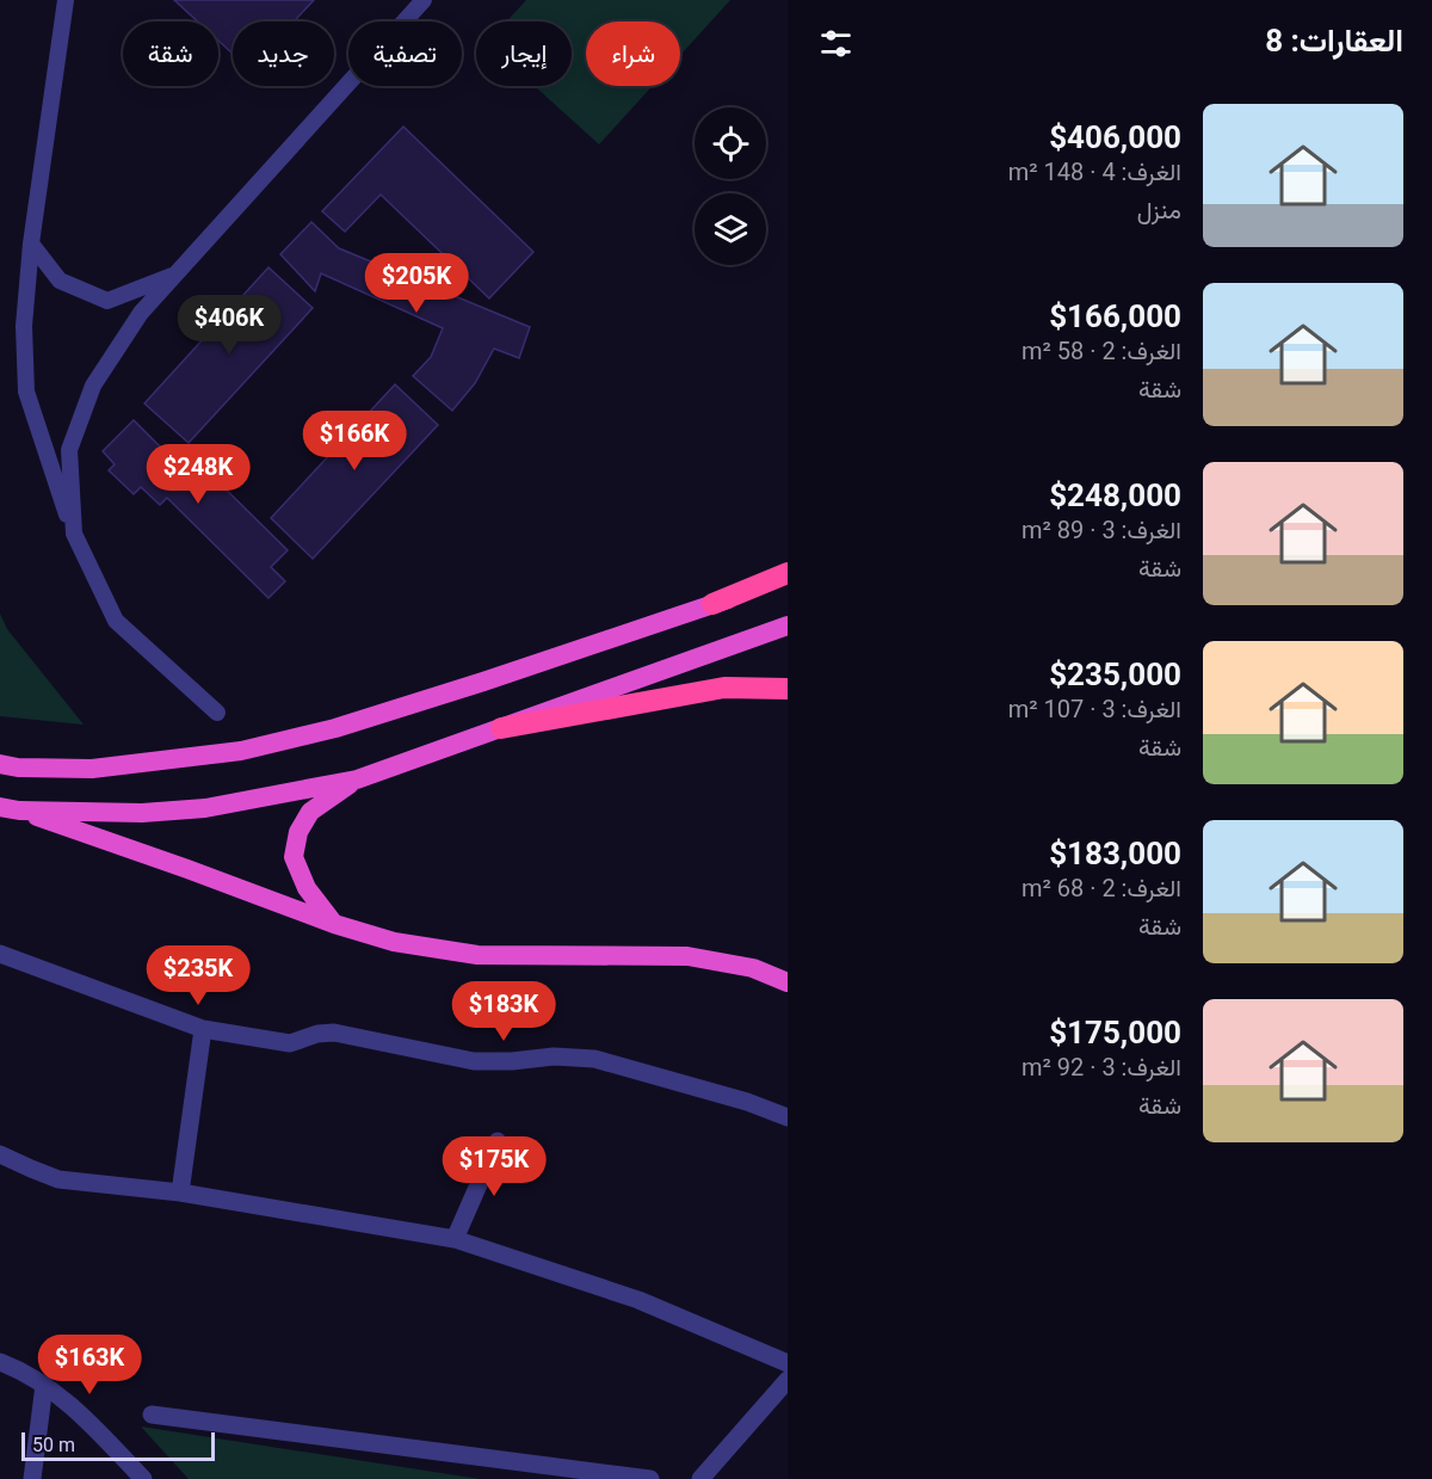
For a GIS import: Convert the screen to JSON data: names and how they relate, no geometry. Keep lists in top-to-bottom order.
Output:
{
  "scale_bar": "50 m",
  "page": {
    "heading": "العقارات: 8",
    "chip": [
      "شراء",
      "إيجار",
      "تصفية",
      "جديد",
      "شقة"
    ],
    "list": [
      {
        "name": "$406,000",
        "note": "الغرف: 4 · 148 m² · منزل"
      },
      {
        "name": "$166,000",
        "note": "الغرف: 2 · 58 m² · شقة"
      },
      {
        "name": "$248,000",
        "note": "الغرف: 3 · 89 m² · شقة"
      },
      {
        "name": "$235,000",
        "note": "الغرف: 3 · 107 m² · شقة"
      },
      {
        "name": "$183,000",
        "note": "الغرف: 2 · 68 m² · شقة"
      },
      {
        "name": "$175,000",
        "note": "الغرف: 3 · 92 m² · شقة"
      }
    ],
    "price": [
      "$205K",
      "$406K",
      "$166K",
      "$248K",
      "$235K",
      "$183K",
      "$175K",
      "$163K"
    ],
    "scale": "50 m"
  }
}
